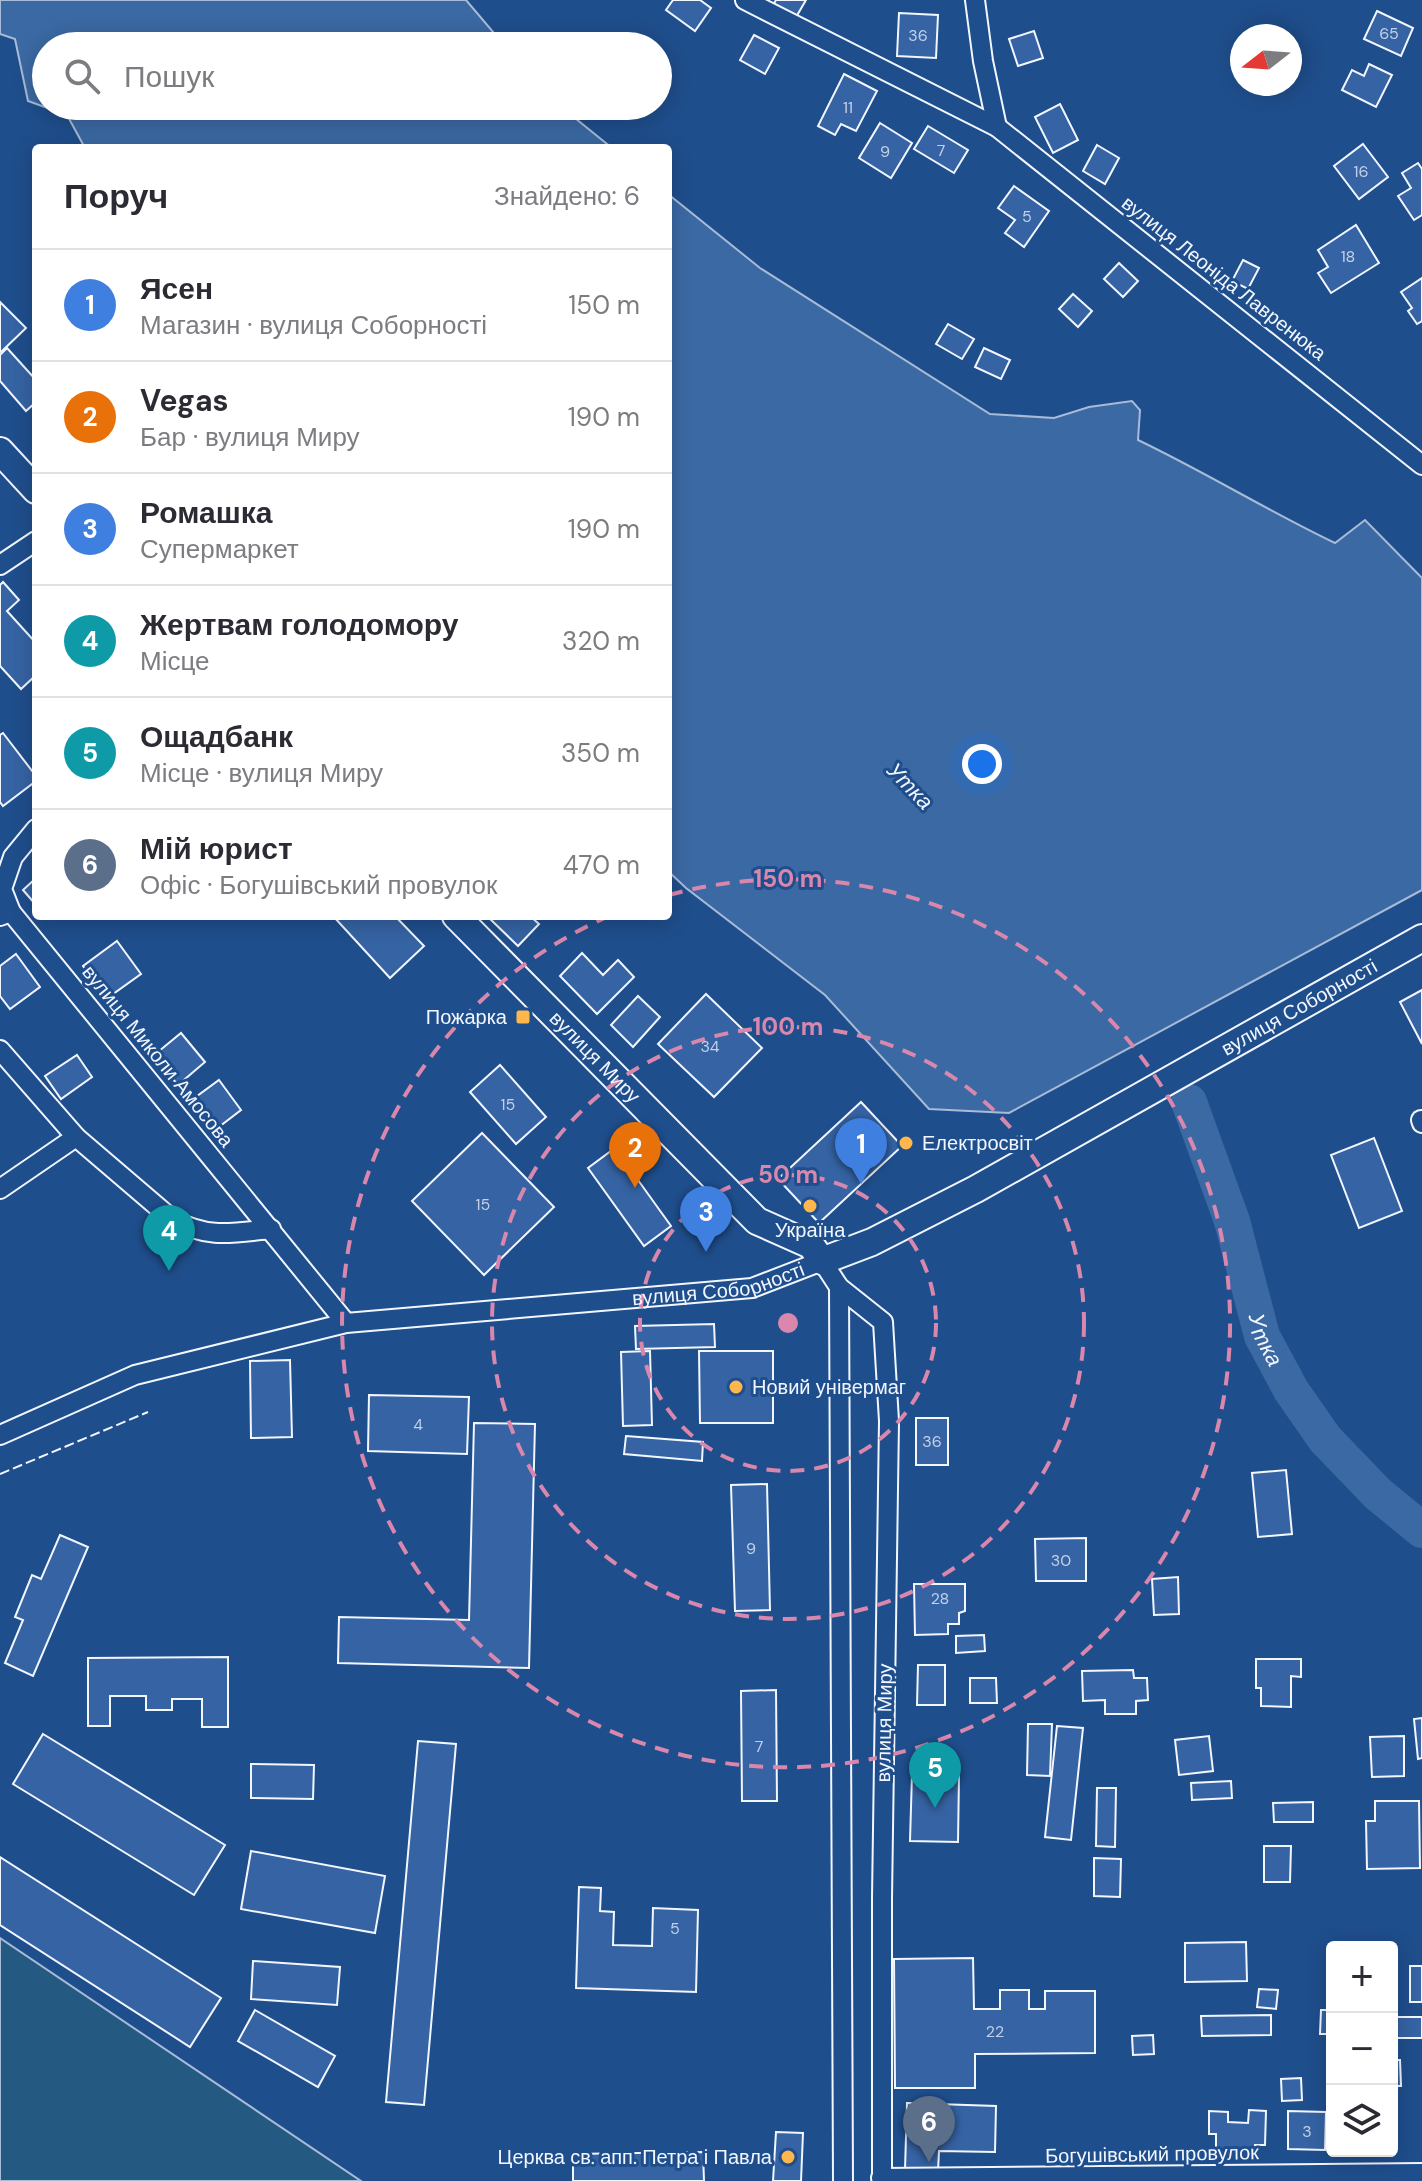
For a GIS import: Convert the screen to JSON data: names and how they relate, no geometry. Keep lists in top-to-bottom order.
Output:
{
  "streets": {
    "main road": ["вулиця Соборності", "вулиця Миру"],
    "street": ["вулиця Леоніда Лавренюка", "вулиця Миколи Амосова", "Богушівський провулок"]
  },
  "crossings": [
    ["вулиця Соборності", "вулиця Миколи Амосова"],
    ["вулиця Соборності", "вулиця Миру"],
    ["вулиця Миру", "Богушівський провулок"]
  ],
  "water": ["Утка"],
  "places": {
    "transit": ["Пожарка"],
    "other": [
      "Електросвіт",
      "Україна",
      "Новий універмаг",
      "Церква св. апп. Петра і Павла"
    ]
  },
  "house_numbers": [
    "65",
    "36",
    "11",
    "7",
    "9",
    "16",
    "5",
    "18",
    "34",
    "15",
    "15",
    "4",
    "36",
    "9",
    "30",
    "28",
    "7",
    "5",
    "22",
    "3"
  ],
  "north": "left",
  "page": {
    "search": "Пошук",
    "heading": ["Поруч", "Знайдено: 6"],
    "list": [
      {
        "mark": "1",
        "name": "Ясен",
        "note": "Магазин · вулиця Соборності",
        "value": "150 m"
      },
      {
        "mark": "2",
        "name": "Vegas",
        "note": "Бар · вулиця Миру",
        "value": "190 m"
      },
      {
        "mark": "3",
        "name": "Ромашка",
        "note": "Супермаркет",
        "value": "190 m"
      },
      {
        "mark": "4",
        "name": "Жертвам голодомору",
        "note": "Місце",
        "value": "320 m"
      },
      {
        "mark": "5",
        "name": "Ощадбанк",
        "note": "Місце · вулиця Миру",
        "value": "350 m"
      },
      {
        "mark": "6",
        "name": "Мій юрист",
        "note": "Офіс · Богушівський провулок",
        "value": "470 m"
      }
    ],
    "pins": [
      "1",
      "2",
      "3",
      "4",
      "5",
      "6"
    ],
    "map_buttons": ["+", "−"]
  },
  "rings": ["150 m", "100 m", "50 m"]
}
